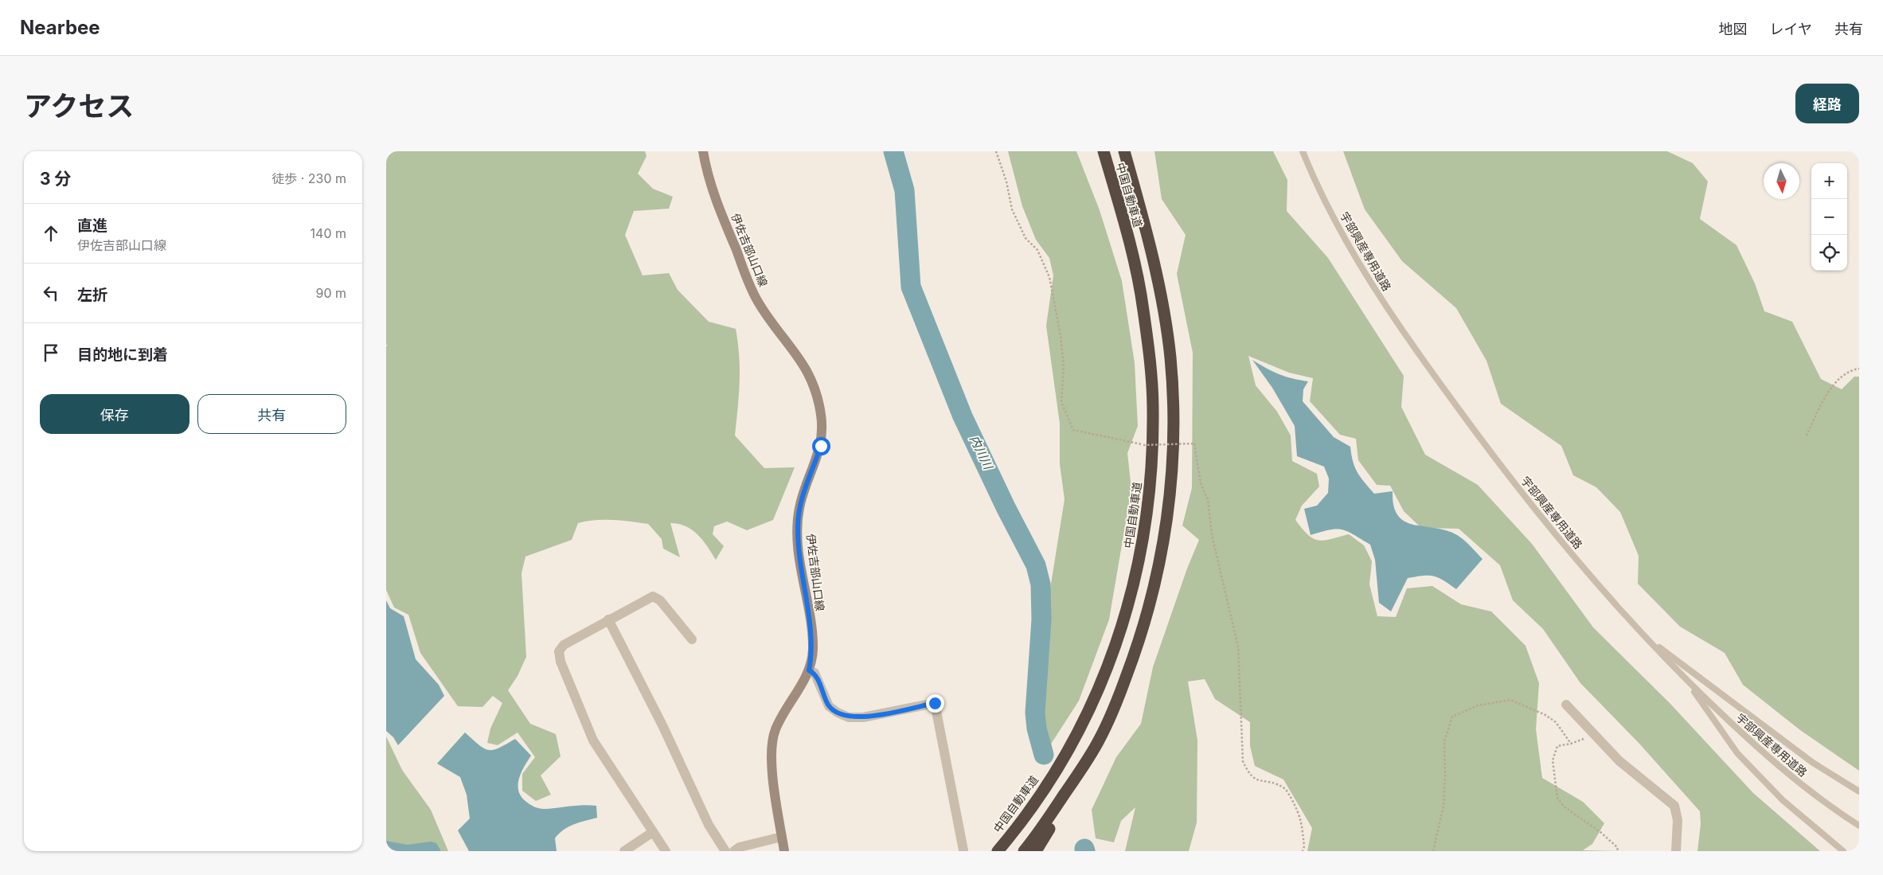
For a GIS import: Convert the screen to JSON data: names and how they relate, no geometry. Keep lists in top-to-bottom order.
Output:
{
  "streets": {
    "highway": ["中国自動車道"],
    "main road": ["伊佐吉部山口線"],
    "lane": ["宇部興産専用道路"]
  },
  "water": ["内川川"],
  "north": "bottom",
  "page": {
    "header": "Nearbee",
    "nav": ["地図", "レイヤ", "共有"],
    "title": "アクセス",
    "buttons": [
      "経路",
      ["保存", "共有"]
    ],
    "heading": ["3 分", "徒歩 · 230 m"],
    "map_buttons": ["+", "−"],
    "list": [
      ["直進", "伊佐吉部山口線", "140 m"],
      ["左折", "90 m"],
      "目的地に到着"
    ]
  }
}
